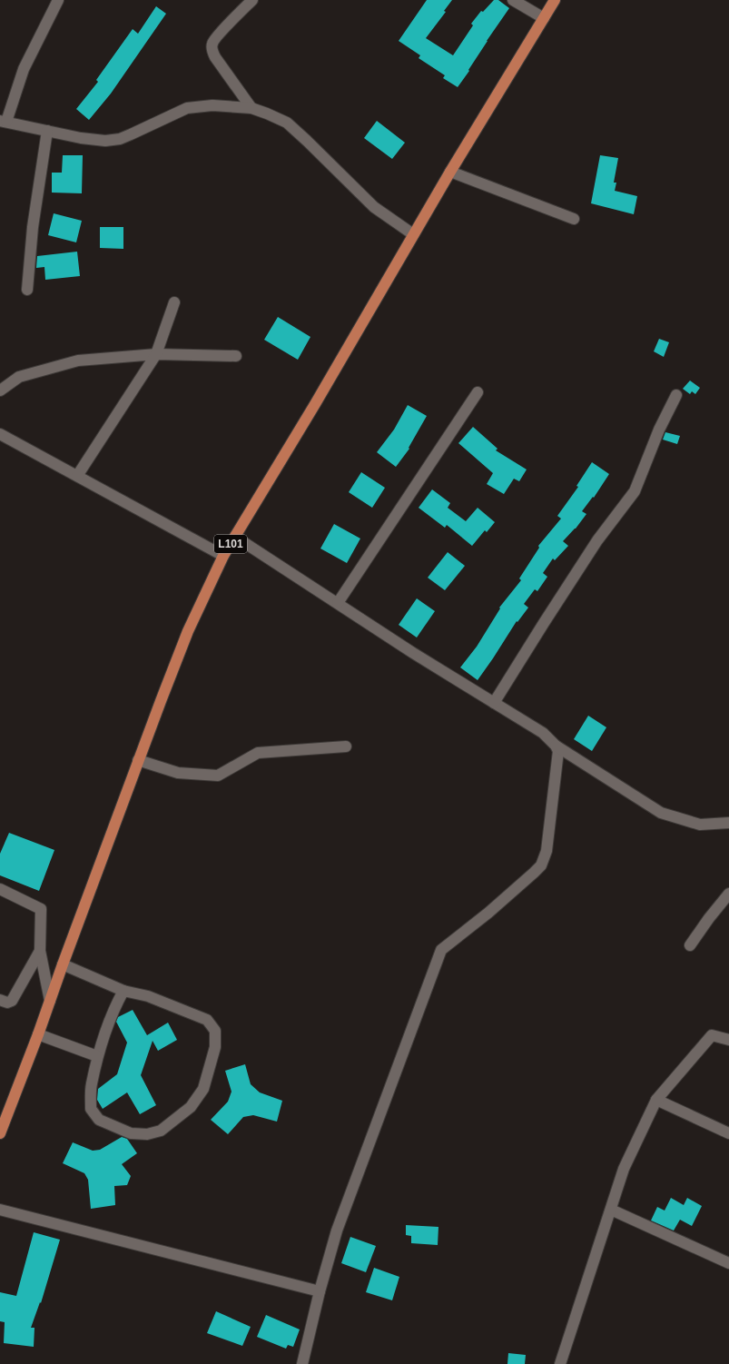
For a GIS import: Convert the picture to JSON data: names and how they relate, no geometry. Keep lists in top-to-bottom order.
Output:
{
  "streets": {
    "main road": ["L101"]
  }
}
